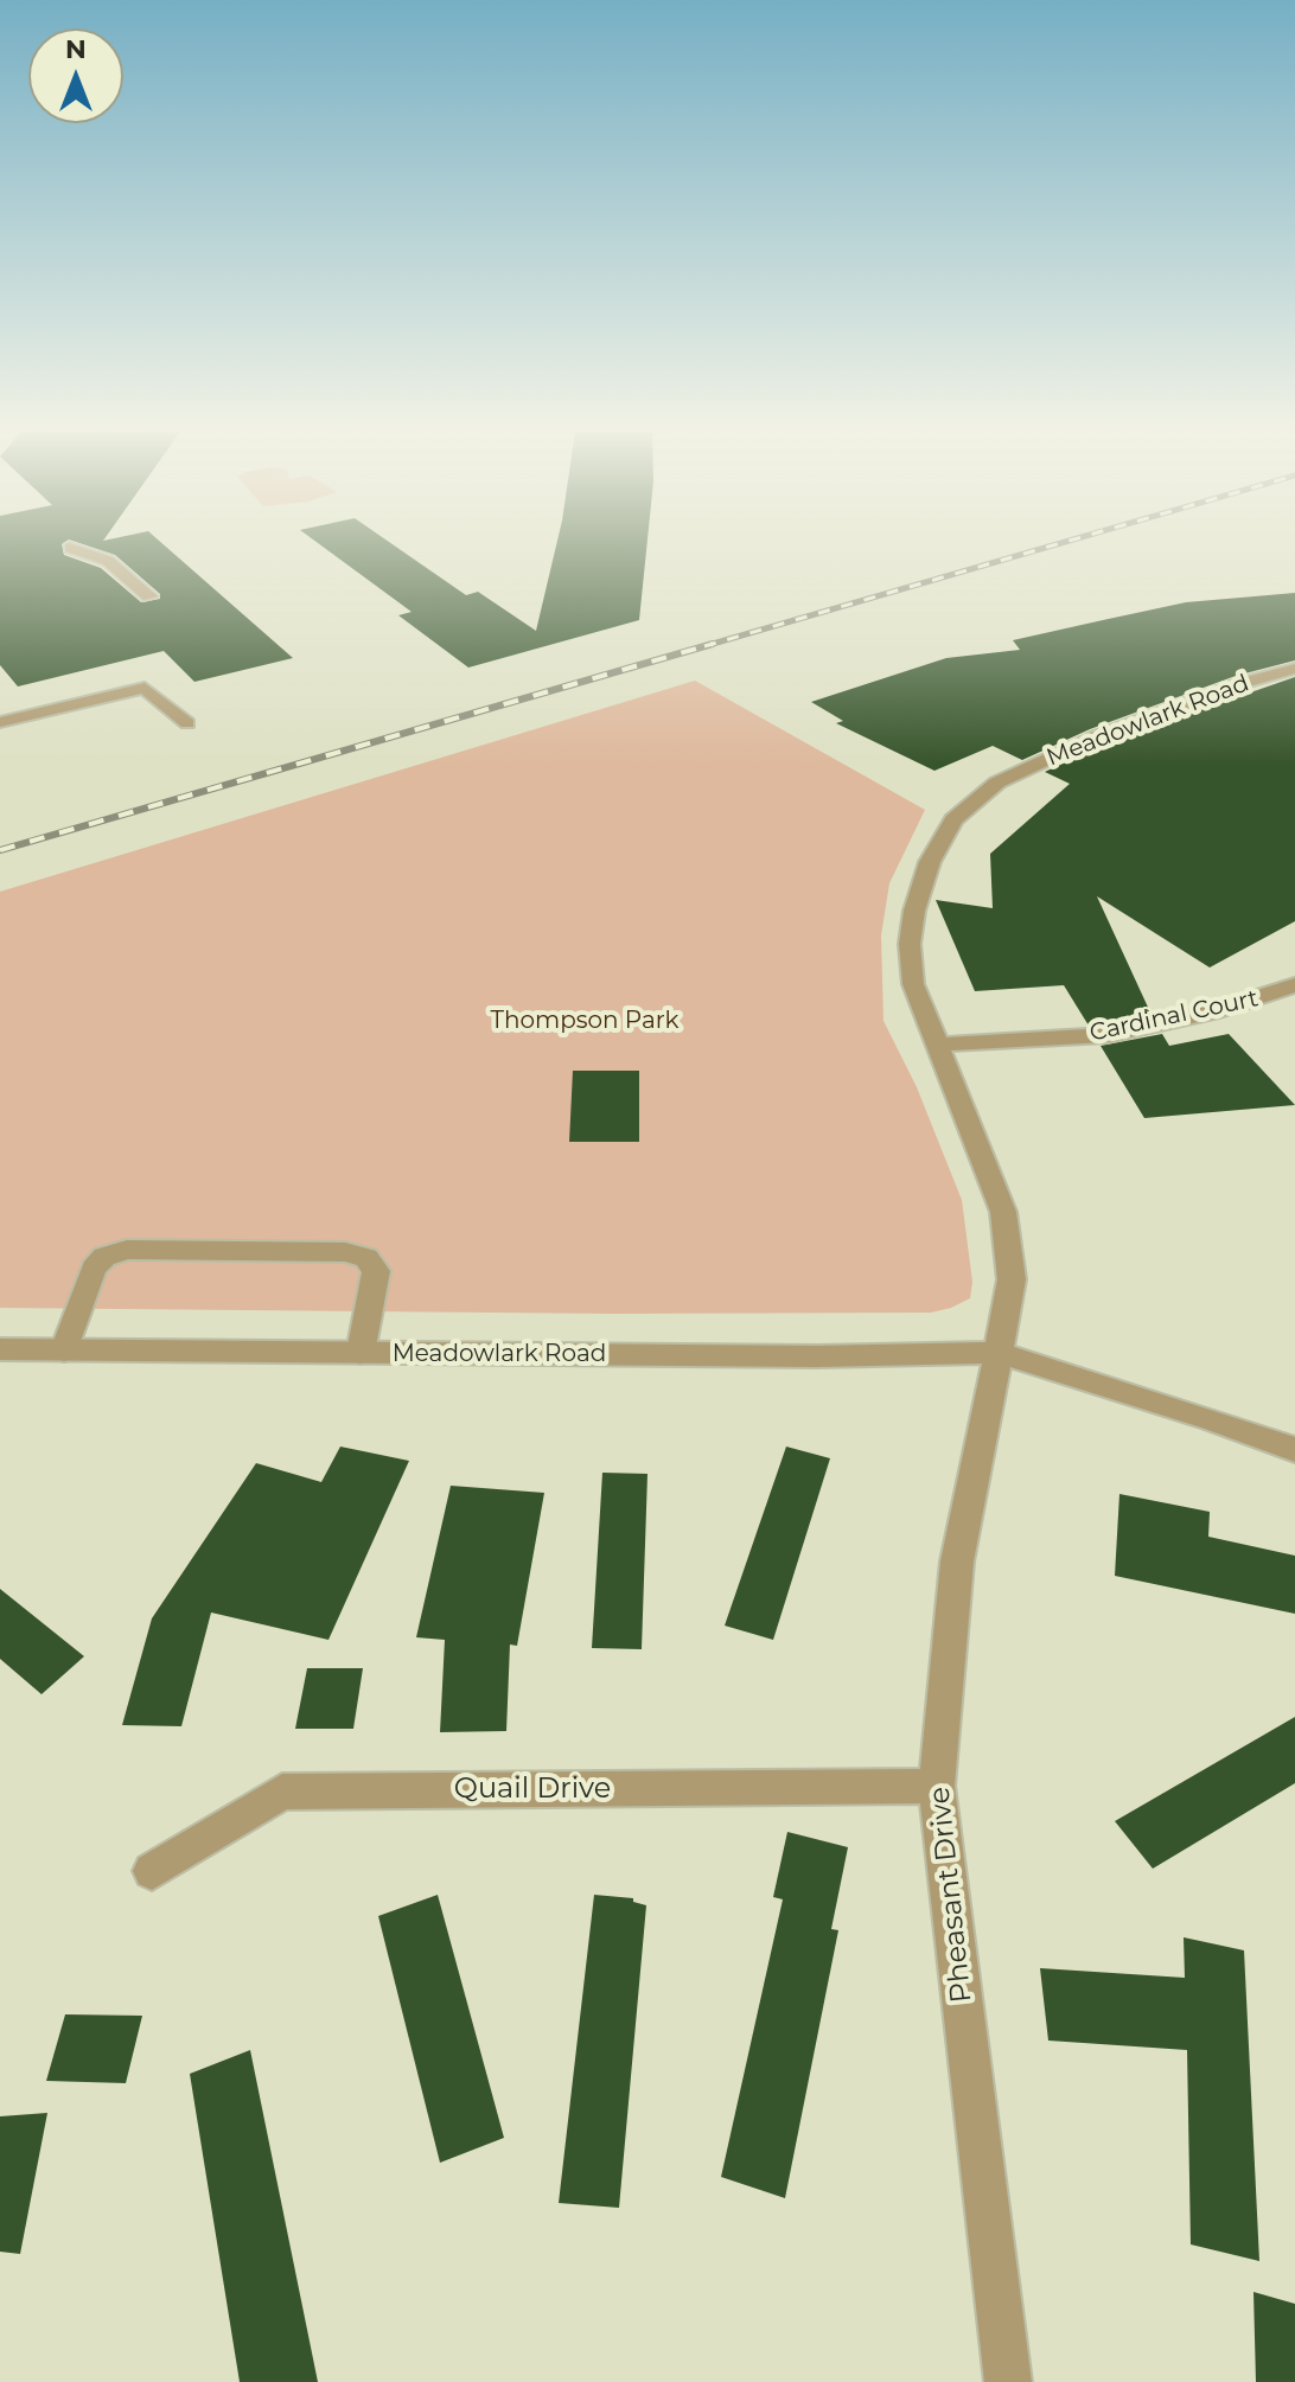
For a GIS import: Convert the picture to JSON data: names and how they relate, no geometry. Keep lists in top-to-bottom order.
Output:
{
  "streets": {
    "street": [
      "Meadowlark Road",
      "Cardinal Court",
      "Quail Drive",
      "Pheasant Drive"
    ]
  },
  "crossings": [
    ["Meadowlark Road", "Cardinal Court"],
    ["Meadowlark Road", "Pheasant Drive"],
    ["Quail Drive", "Pheasant Drive"]
  ],
  "parks": ["Thompson Park"],
  "north": "top"
}
